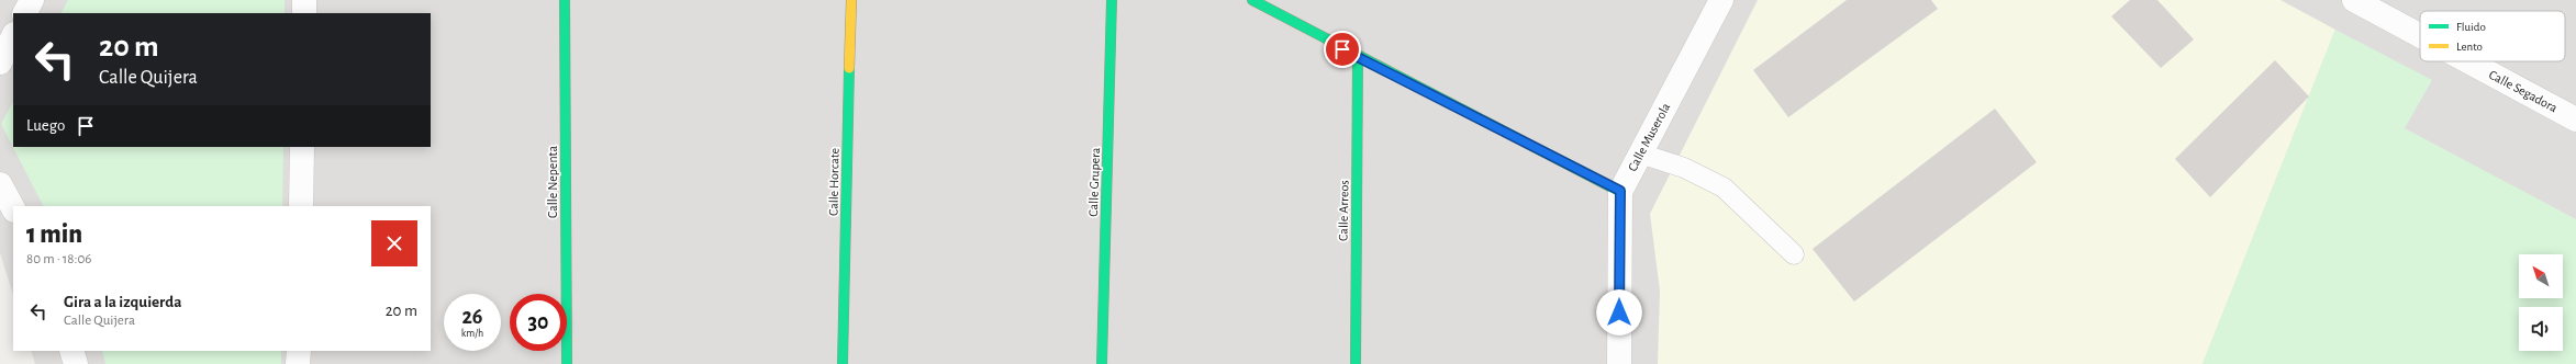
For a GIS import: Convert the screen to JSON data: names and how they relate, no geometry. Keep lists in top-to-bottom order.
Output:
{
  "streets": {
    "street": [
      "Calle Segadora",
      "Calle Muserola",
      "Calle Nepenta",
      "Calle Horcate",
      "Calle Grupera",
      "Calle Arreos"
    ]
  },
  "legend": ["Fluido", "Lento"],
  "north": "top left",
  "page": {
    "turn": ["20 m", "Calle Quijera"],
    "then": "Luego",
    "heading": ["1 min", "80 m · 18:06"],
    "list": [
      {
        "name": "Gira a la izquierda",
        "note": "Calle Quijera",
        "value": "20 m"
      }
    ],
    "speed": "26 km/h",
    "limit": "30"
  }
}
